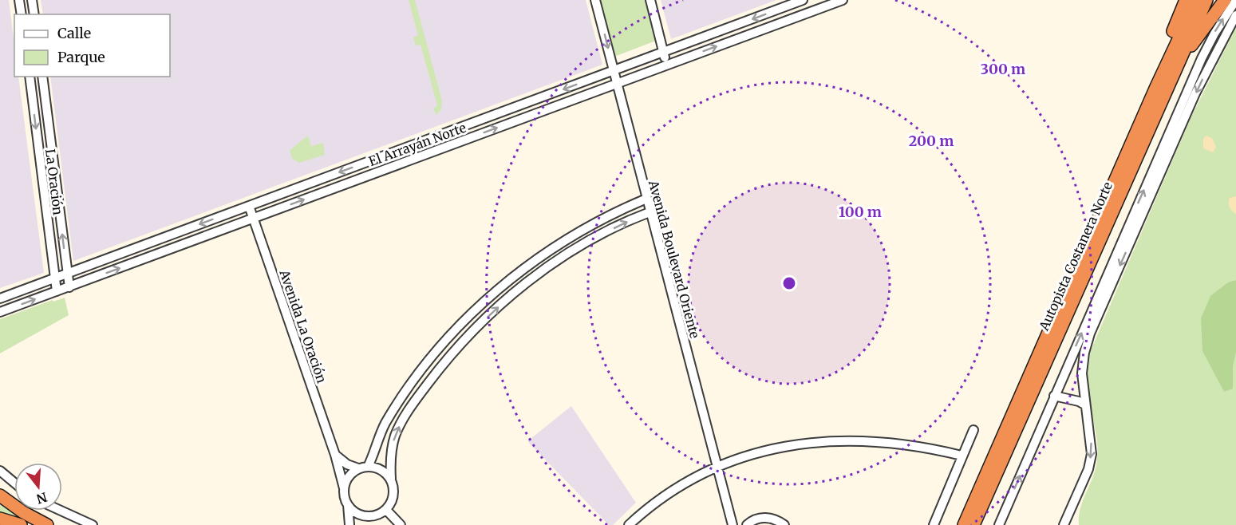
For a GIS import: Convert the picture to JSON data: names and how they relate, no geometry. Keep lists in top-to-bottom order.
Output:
{
  "streets": {
    "highway": ["Autopista Costanera Norte"],
    "street": [
      "El Arrayán Norte",
      "La Oración",
      "Avenida Boulevard Oriente",
      "Avenida La Oración"
    ]
  },
  "crossings": [
    ["El Arrayán Norte", "La Oración"],
    ["El Arrayán Norte", "Avenida Boulevard Oriente"],
    ["El Arrayán Norte", "Avenida La Oración"]
  ],
  "legend": ["Calle", "Parque"],
  "north": "bottom",
  "rings": ["300 m", "200 m", "100 m"]
}
